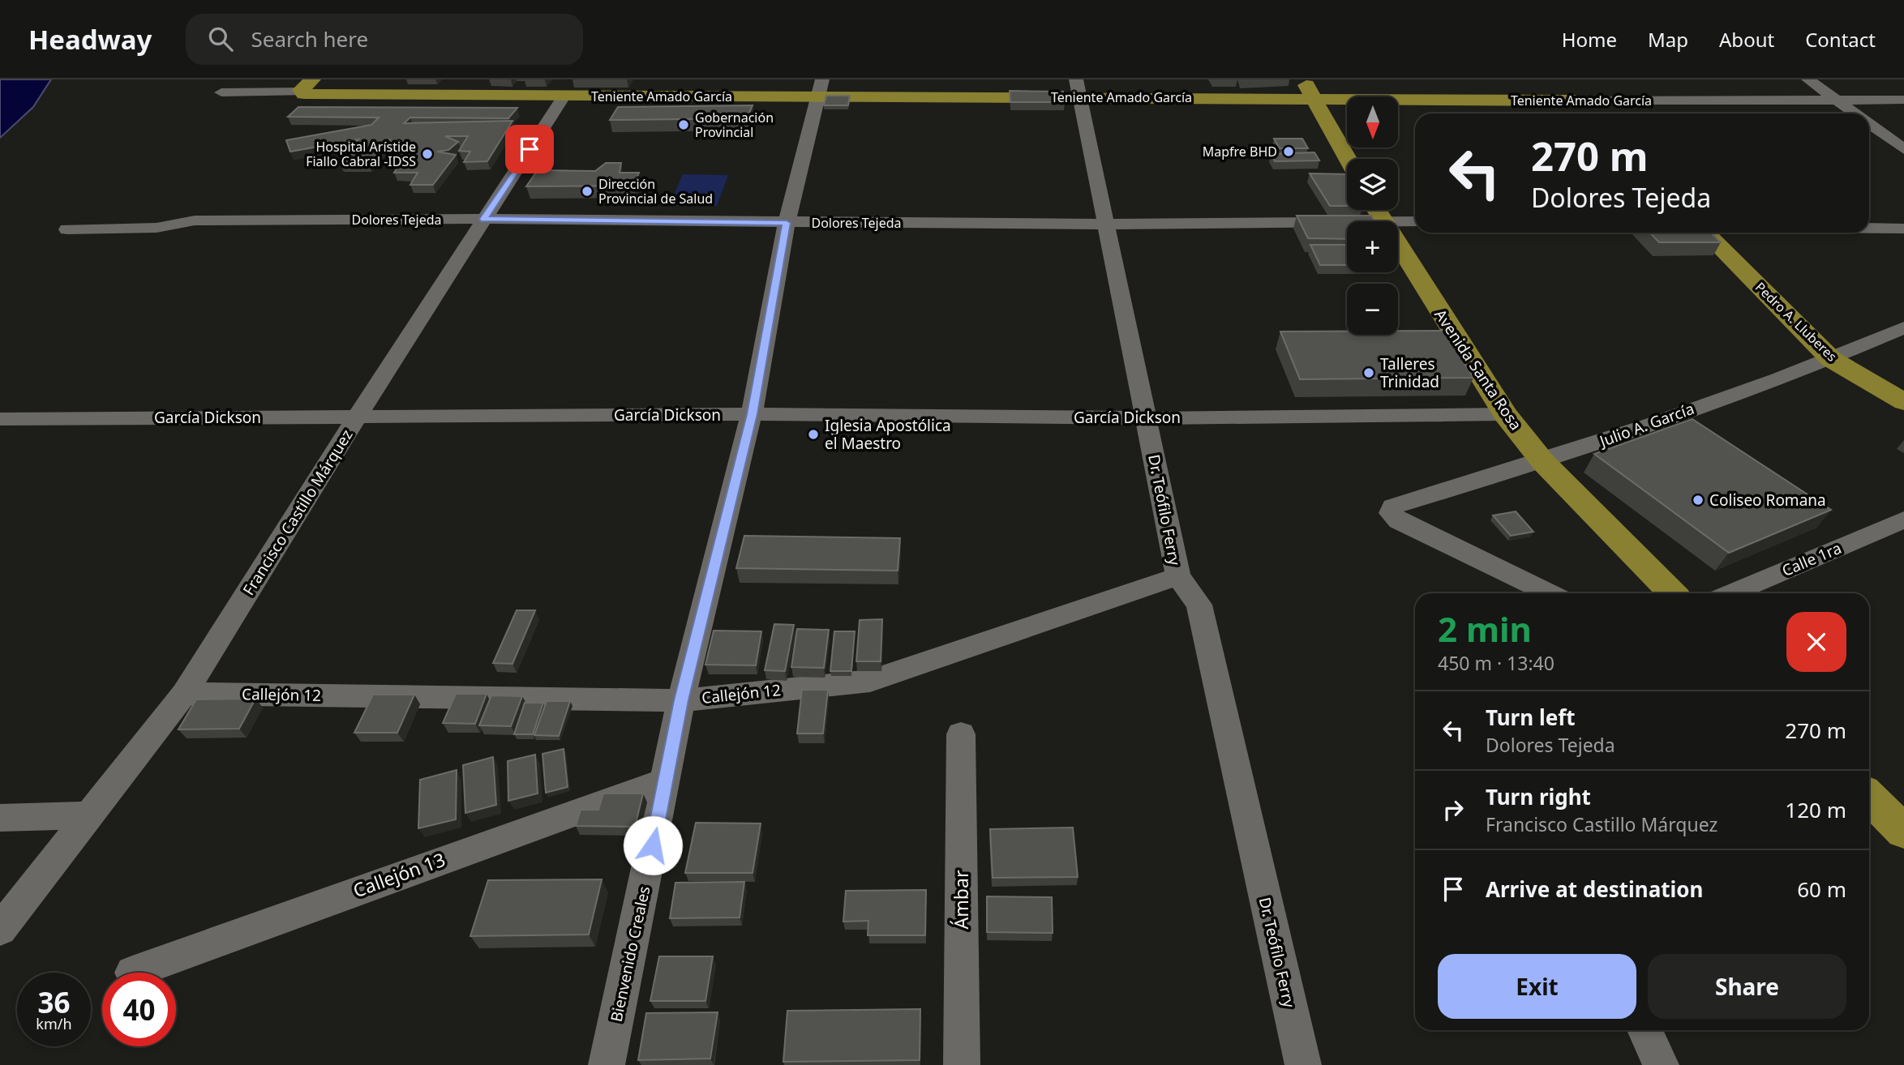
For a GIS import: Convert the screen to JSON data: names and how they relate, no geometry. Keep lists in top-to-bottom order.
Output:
{
  "streets": {
    "main road": [
      "Teniente Amado García",
      "Pedro A. Lluberes",
      "Avenida Santa Rosa",
      "Francisco Castillo Márquez"
    ],
    "street": [
      "Dolores Tejeda",
      "García Dickson",
      "Julio A. García",
      "Dr. Teófilo Ferry",
      "Calle 1ra",
      "Callejón 12",
      "Callejón 13",
      "Ámbar",
      "Bienvenido Creales"
    ]
  },
  "crossings": [
    ["Teniente Amado García", "Dr. Teófilo Ferry"],
    ["Teniente Amado García", "Francisco Castillo Márquez"],
    ["Teniente Amado García", "Bienvenido Creales"],
    ["Dolores Tejeda", "Avenida Santa Rosa"],
    ["Dolores Tejeda", "Dr. Teófilo Ferry"],
    ["Dolores Tejeda", "Francisco Castillo Márquez"],
    ["Dolores Tejeda", "Bienvenido Creales"],
    ["Pedro A. Lluberes", "Julio A. García"],
    ["Avenida Santa Rosa", "García Dickson"],
    ["Avenida Santa Rosa", "Julio A. García"],
    ["García Dickson", "Dr. Teófilo Ferry"],
    ["García Dickson", "Francisco Castillo Márquez"],
    ["García Dickson", "Bienvenido Creales"],
    ["Dr. Teófilo Ferry", "Callejón 12"],
    ["Francisco Castillo Márquez", "Callejón 12"],
    ["Callejón 12", "Bienvenido Creales"],
    ["Callejón 13", "Bienvenido Creales"]
  ],
  "places": [
    "Gobernación Provincial",
    "Mapfre BHD",
    "Hospital Arístide Fiallo Cabral -IDSS",
    "Dirección Provincial de Salud",
    "Talleres Trinidad",
    "Iglesia Apostólica el Maestro",
    "Coliseo Romana"
  ],
  "north": "bottom",
  "page": {
    "header": "Headway",
    "search": "Search here",
    "nav": [
      "Home",
      "Map",
      "About",
      "Contact"
    ],
    "map_buttons": ["+", "−"],
    "turn": ["270 m", "Dolores Tejeda"],
    "heading": ["2 min", "450 m · 13:40"],
    "list": [
      {
        "name": "Turn left",
        "note": "Dolores Tejeda",
        "value": "270 m"
      },
      {
        "name": "Turn right",
        "note": "Francisco Castillo Márquez",
        "value": "120 m"
      },
      {
        "name": "Arrive at destination",
        "value": "60 m"
      }
    ],
    "buttons": ["Exit", "Share"],
    "speed": "36 km/h",
    "limit": "40"
  }
}
